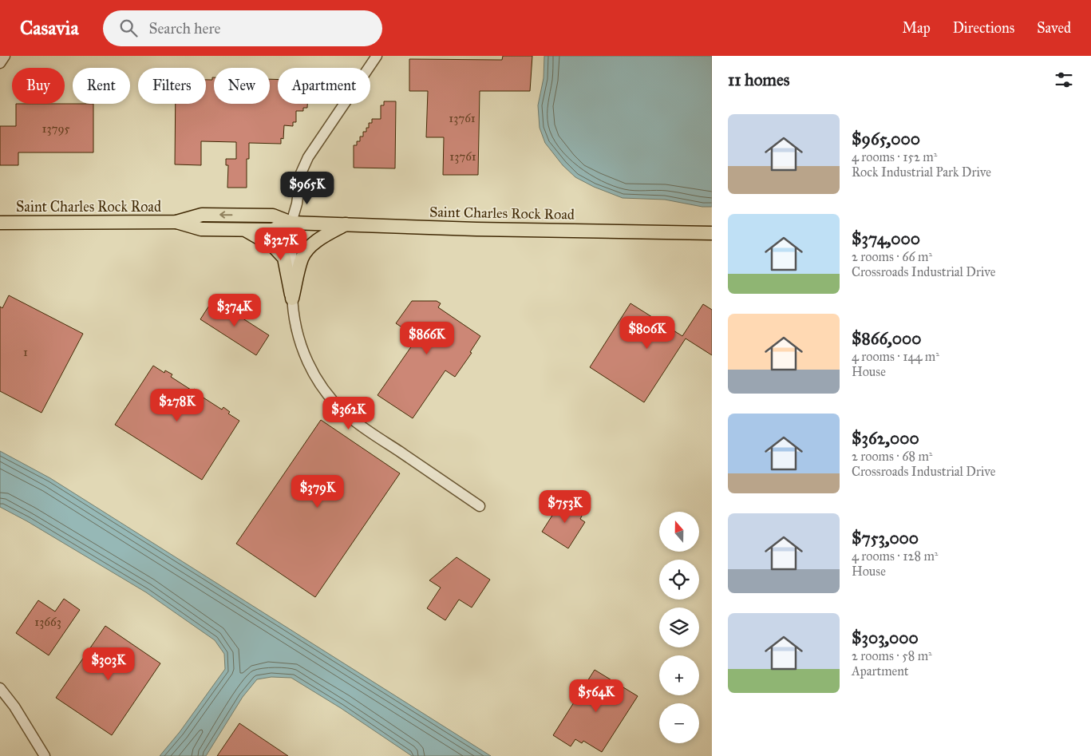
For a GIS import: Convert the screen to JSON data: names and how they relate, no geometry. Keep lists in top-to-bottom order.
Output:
{
  "streets": {
    "main road": ["Saint Charles Rock Road"]
  },
  "house_numbers": [
    "13761",
    "13795",
    "13761",
    "1",
    "13663"
  ],
  "north": "top",
  "page": {
    "header": "Casavia",
    "search": "Search here",
    "nav": ["Map", "Directions", "Saved"],
    "heading": "11 homes",
    "chip": [
      "Buy",
      "Rent",
      "Filters",
      "New",
      "Apartment"
    ],
    "list": [
      {
        "name": "$965,000",
        "note": "4 rooms · 152 m² · Rock Industrial Park Drive"
      },
      {
        "name": "$374,000",
        "note": "2 rooms · 66 m² · Crossroads Industrial Drive"
      },
      {
        "name": "$866,000",
        "note": "4 rooms · 144 m² · House"
      },
      {
        "name": "$362,000",
        "note": "2 rooms · 68 m² · Crossroads Industrial Drive"
      },
      {
        "name": "$753,000",
        "note": "4 rooms · 128 m² · House"
      },
      {
        "name": "$303,000",
        "note": "2 rooms · 58 m² · Apartment"
      }
    ],
    "price": [
      "$965K",
      "$327K",
      "$374K",
      "$806K",
      "$866K",
      "$278K",
      "$362K",
      "$379K",
      "$753K",
      "$303K",
      "$564K"
    ],
    "map_buttons": ["+", "−"]
  }
}
